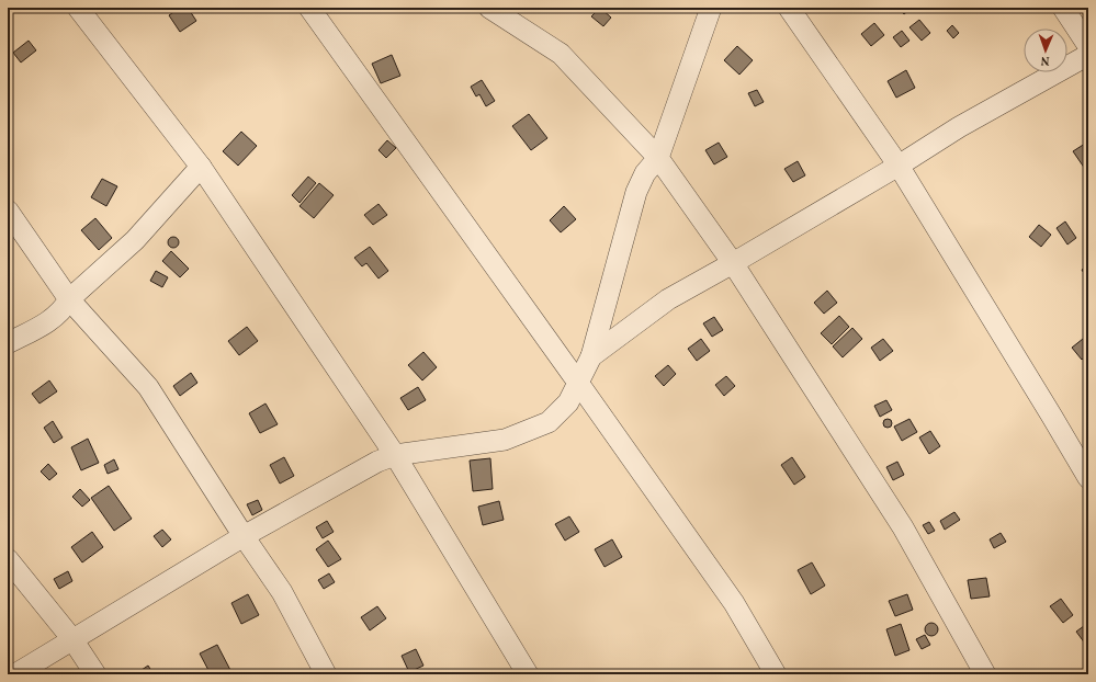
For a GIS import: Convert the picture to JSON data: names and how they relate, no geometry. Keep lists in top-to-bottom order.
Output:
{
  "north": "bottom"
}
